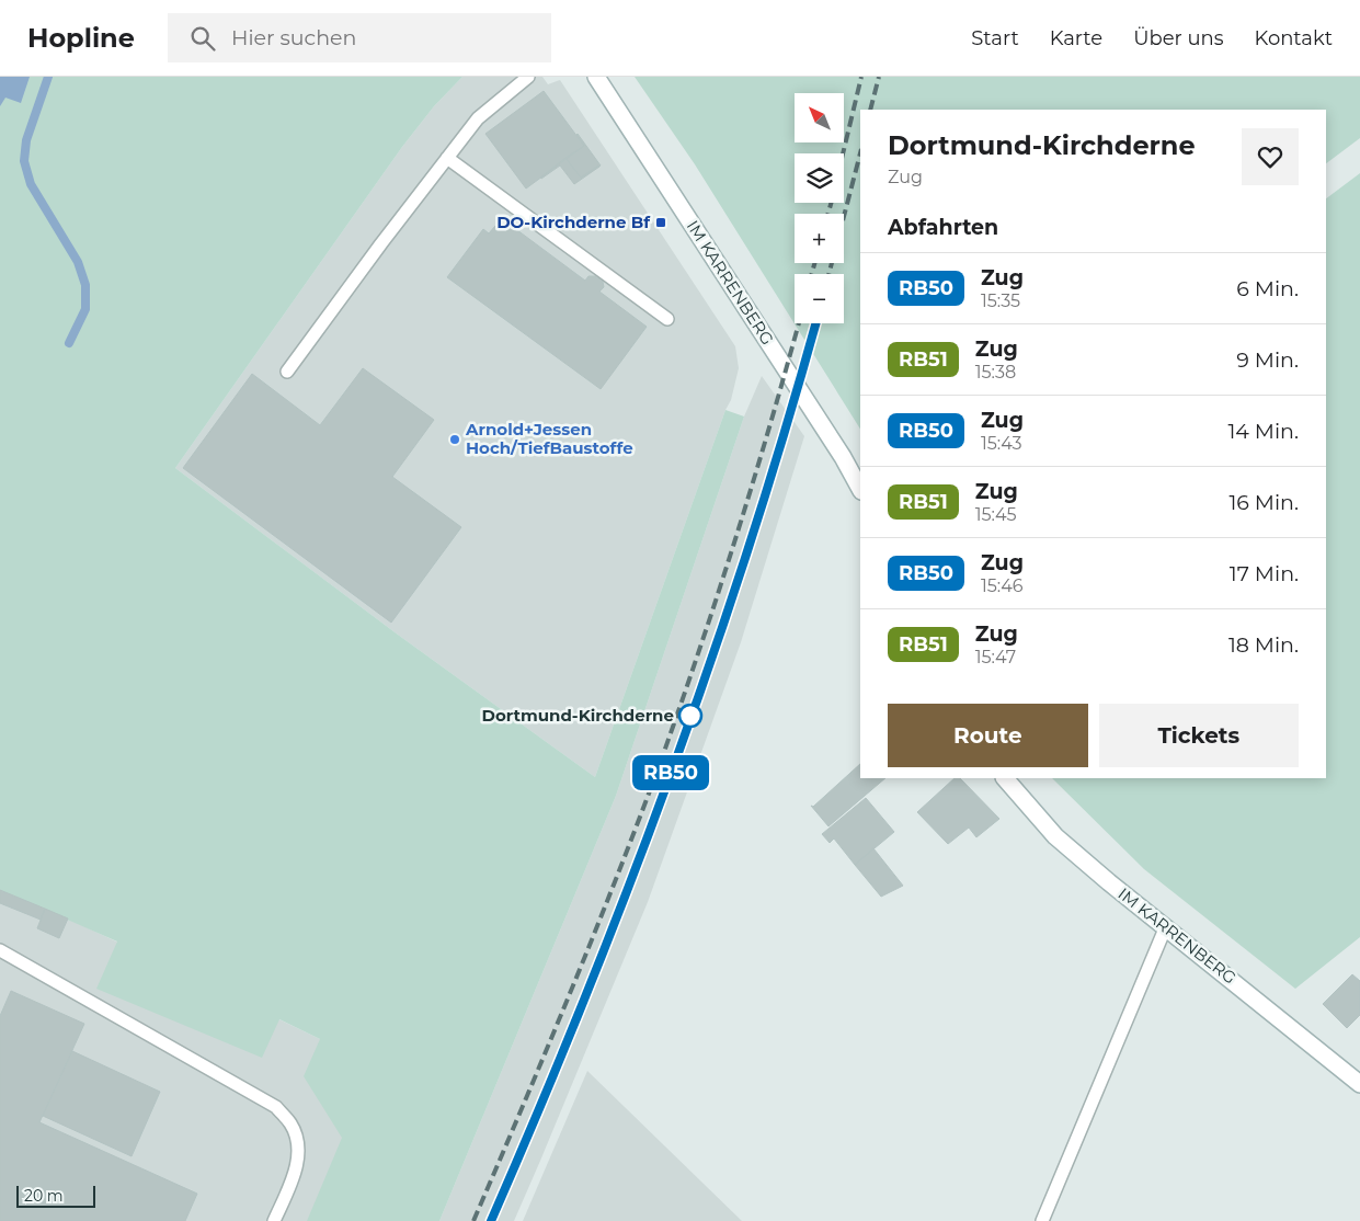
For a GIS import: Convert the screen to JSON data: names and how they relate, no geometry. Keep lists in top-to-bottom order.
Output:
{
  "streets": {
    "street": ["IM KARRENBERG"]
  },
  "places": {
    "transit": ["DO-Kirchderne Bf"],
    "other": ["Arnold+Jessen Hoch/TiefBaustoffe", "Dortmund-Kirchderne"]
  },
  "scale_bar": "20 m",
  "north": "top left",
  "page": {
    "header": "Hopline",
    "search": "Hier suchen",
    "nav": [
      "Start",
      "Karte",
      "Über uns",
      "Kontakt"
    ],
    "on_map": "RB50",
    "map_buttons": ["+", "−"],
    "heading": [
      ["Dortmund-Kirchderne", "Zug"],
      "Abfahrten"
    ],
    "list": [
      {
        "mark": "RB50",
        "name": "Zug",
        "note": "15:35",
        "value": "6 Min."
      },
      {
        "mark": "RB51",
        "name": "Zug",
        "note": "15:38",
        "value": "9 Min."
      },
      {
        "mark": "RB50",
        "name": "Zug",
        "note": "15:43",
        "value": "14 Min."
      },
      {
        "mark": "RB51",
        "name": "Zug",
        "note": "15:45",
        "value": "16 Min."
      },
      {
        "mark": "RB50",
        "name": "Zug",
        "note": "15:46",
        "value": "17 Min."
      },
      {
        "mark": "RB51",
        "name": "Zug",
        "note": "15:47",
        "value": "18 Min."
      }
    ],
    "buttons": ["Route", "Tickets"],
    "scale": "20 m"
  }
}
